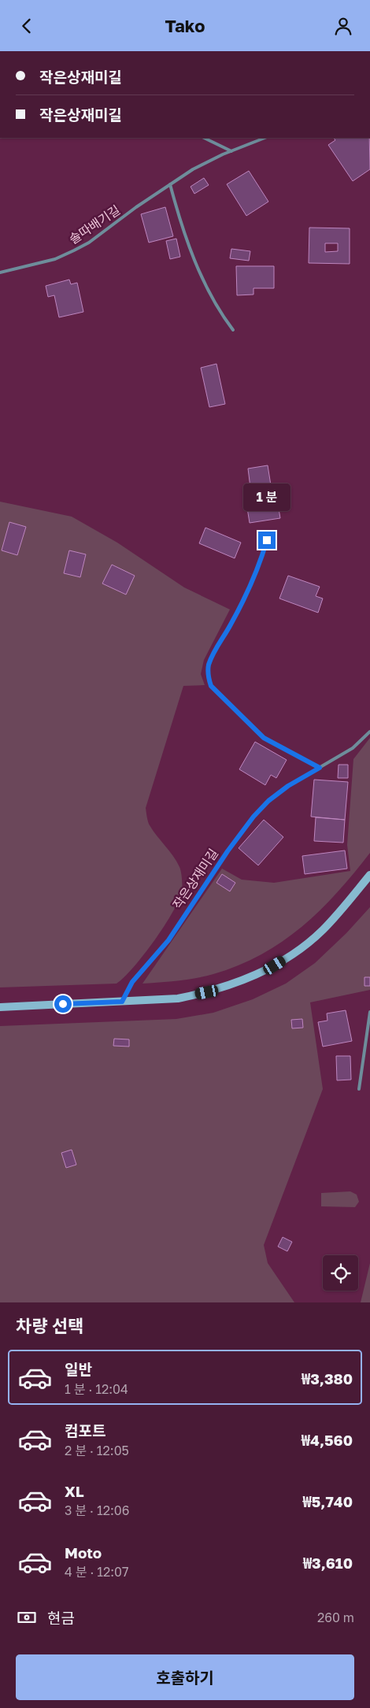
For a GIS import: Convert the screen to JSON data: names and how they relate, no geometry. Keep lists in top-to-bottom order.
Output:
{
  "streets": {
    "lane": ["솔따배기길", "작은상재미길"]
  },
  "page": {
    "header": "Tako",
    "banner": ["작은상재미길", "작은상재미길"],
    "bubble": "1 분",
    "heading": "차량 선택",
    "list": [
      {
        "name": "일반",
        "note": "1 분 · 12:04",
        "value": "₩3,380"
      },
      {
        "name": "컴포트",
        "note": "2 분 · 12:05",
        "value": "₩4,560"
      },
      {
        "name": "XL",
        "note": "3 분 · 12:06",
        "value": "₩5,740"
      },
      {
        "name": "Moto",
        "note": "4 분 · 12:07",
        "value": "₩3,610"
      }
    ],
    "pay": ["현금", "260 m"],
    "buttons": "호출하기"
  }
}
